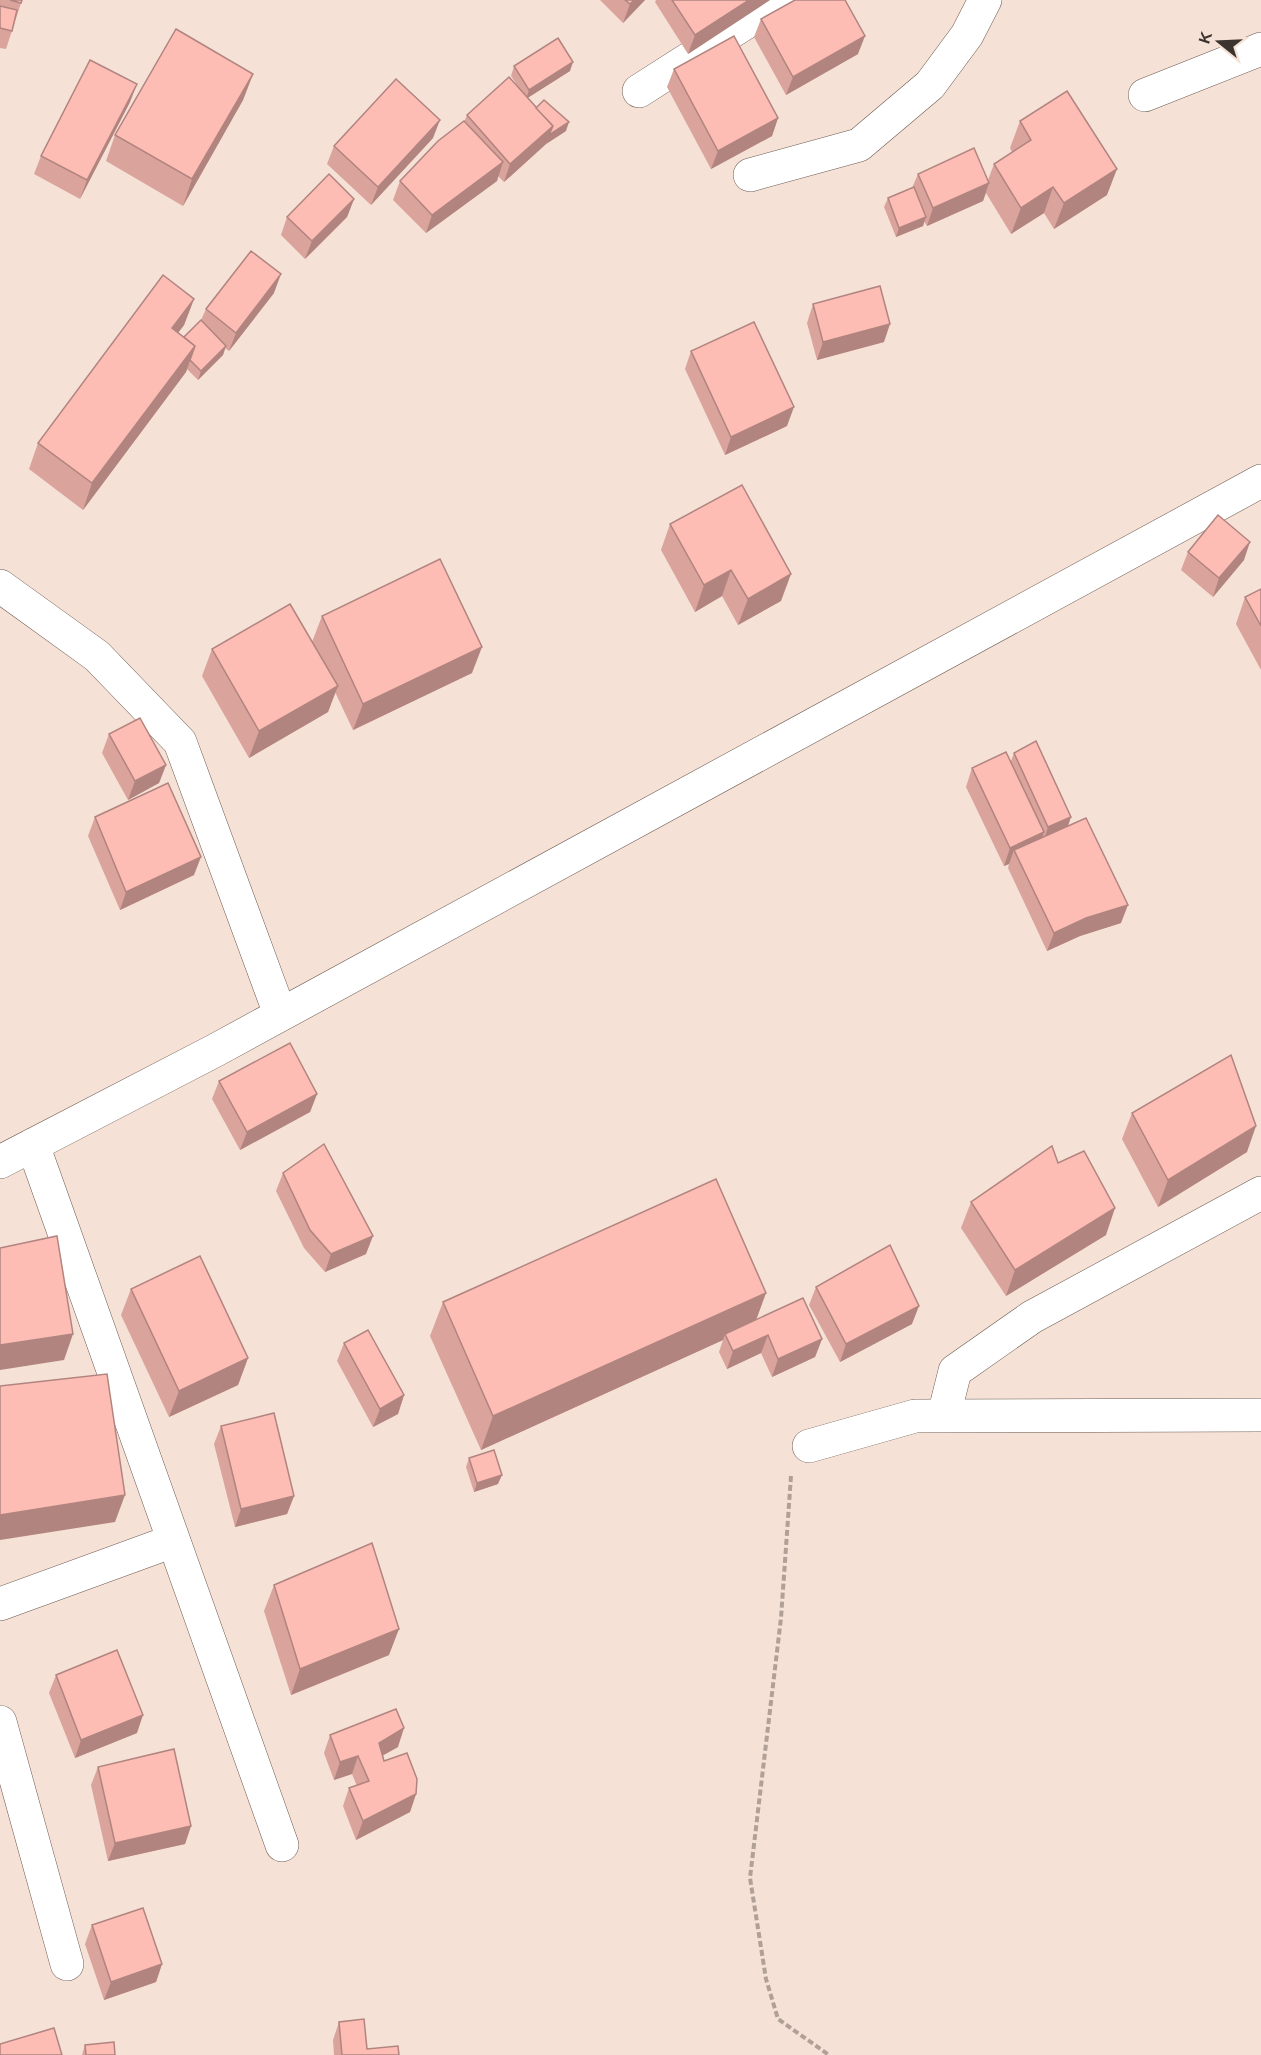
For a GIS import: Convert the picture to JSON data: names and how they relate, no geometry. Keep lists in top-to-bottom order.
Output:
{
  "north": "left"
}
